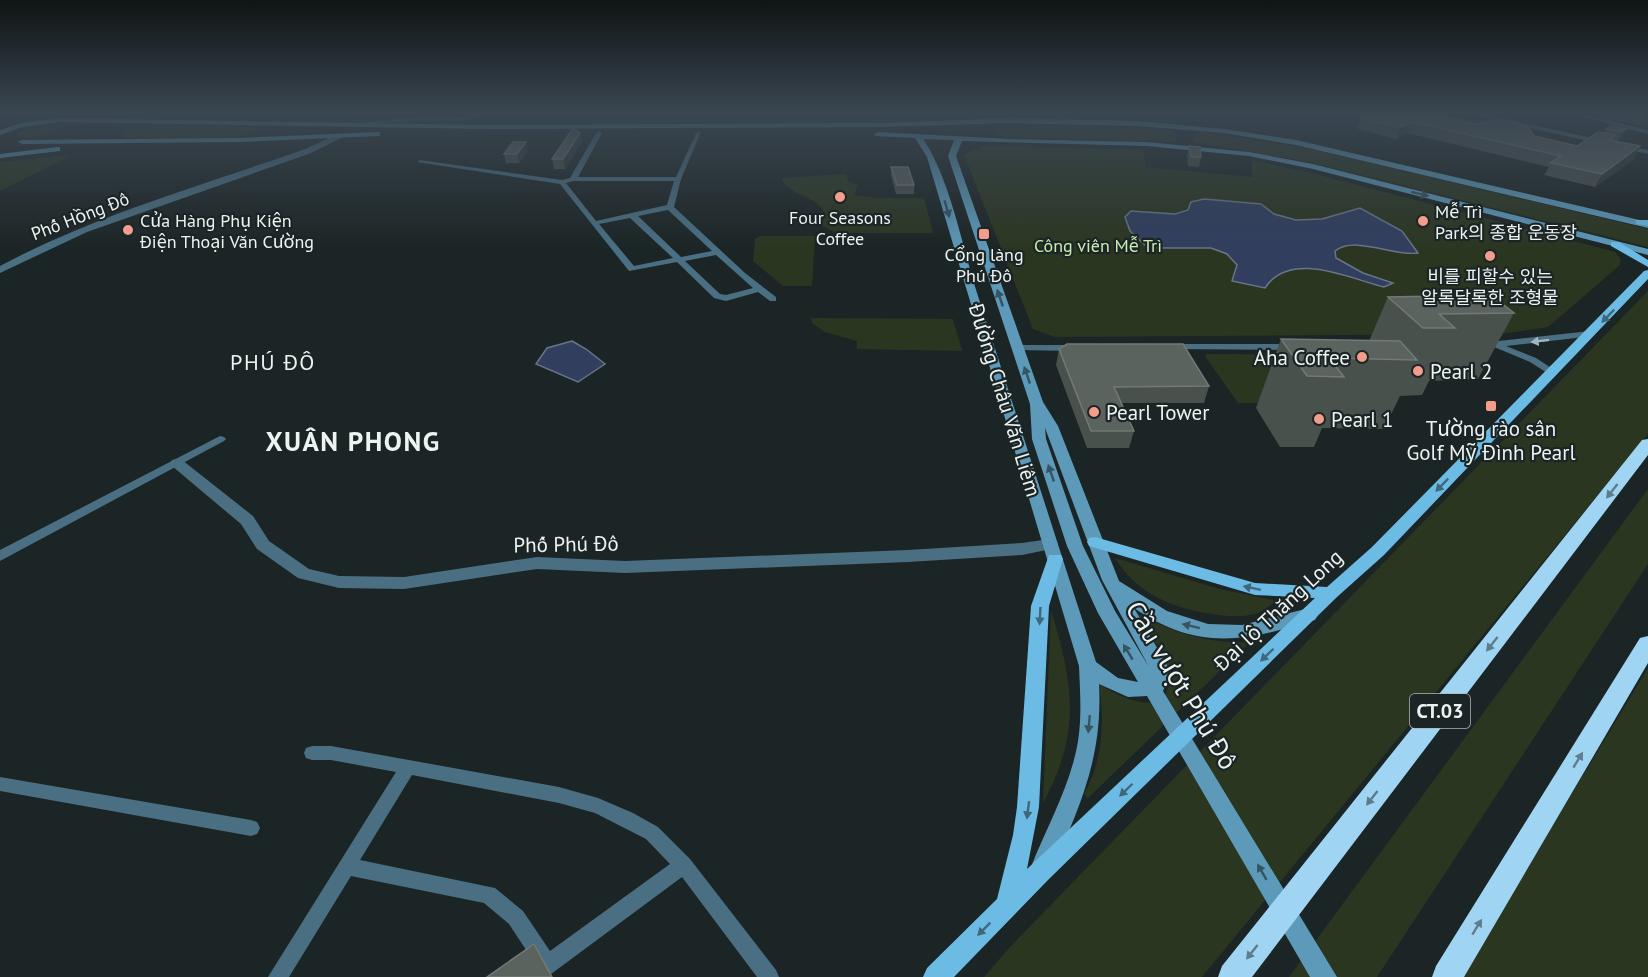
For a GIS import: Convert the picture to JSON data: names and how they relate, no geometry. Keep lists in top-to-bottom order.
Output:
{
  "streets": {
    "highway": ["CT.03"],
    "main road": ["Đường Châu Văn Liêm", "Đại lộ Thăng Long", "Cầu vượt Phú Đô"],
    "street": ["Phố Hồng Đô", "Phố Phú Đô"]
  },
  "crossings": [
    ["Đường Châu Văn Liêm", "Phố Phú Đô"],
    ["Đường Châu Văn Liêm", "Đại lộ Thăng Long"],
    ["Đường Châu Văn Liêm", "Cầu vượt Phú Đô"]
  ],
  "one_way": ["Đại lộ Thăng Long", "Cầu vượt Phú Đô"],
  "districts": ["PHÚ ĐÔ", "XUÂN PHONG"],
  "parks": ["Công viên Mễ Trì"],
  "places": {
    "other": [
      "Four Seasons Coffee",
      "Mễ Trì Park의 종합 운동장",
      "Cửa Hàng Phụ Kiện Điện Thoại Văn Cường",
      "비를 피할수 있는 알록달록한 조형물",
      "Aha Coffee",
      "Pearl 2",
      "Pearl Tower",
      "Pearl 1"
    ],
    "transit": ["Cổng làng Phú Đô", "Tường rào sân Golf Mỹ Đình Pearl"]
  }
}
